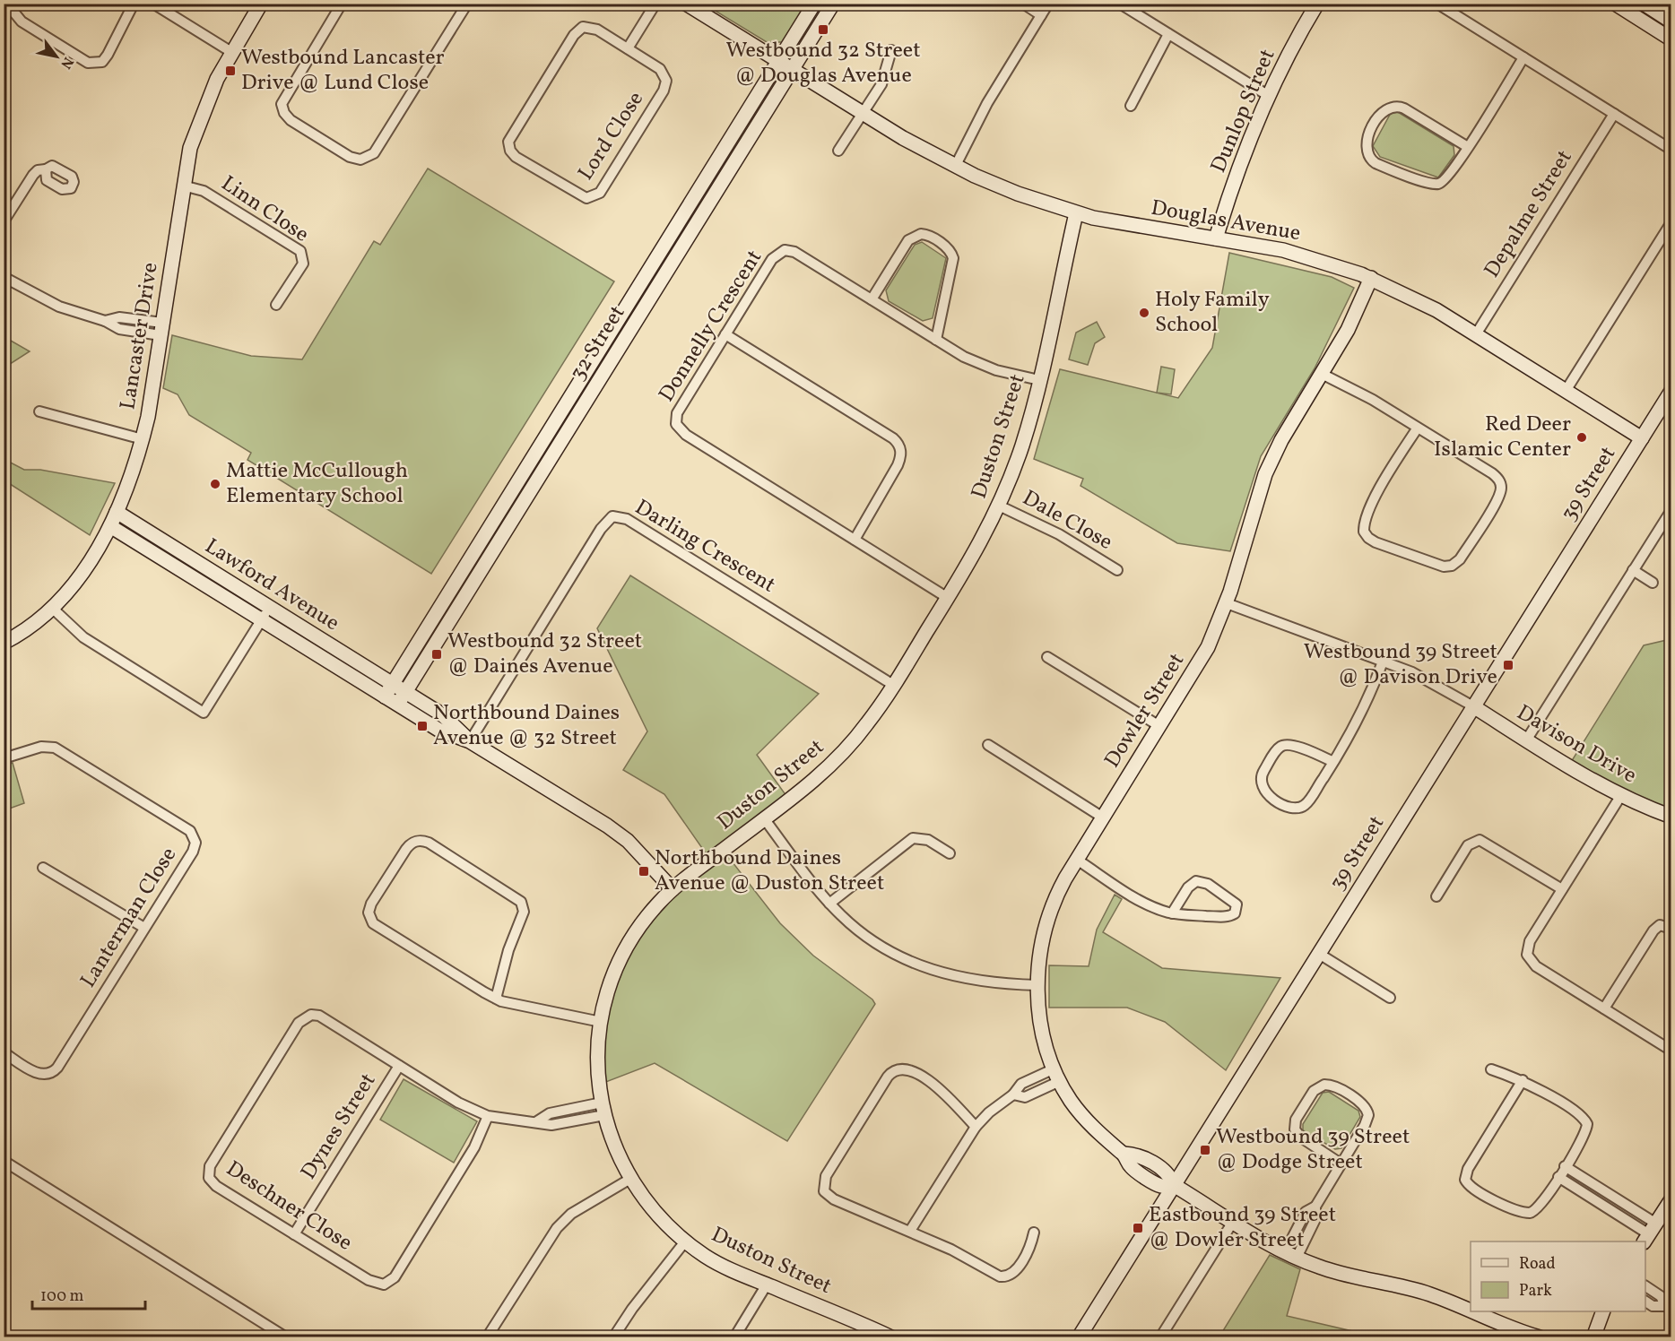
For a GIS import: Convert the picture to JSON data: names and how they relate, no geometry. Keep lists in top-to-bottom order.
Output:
{
  "streets": {
    "street": [
      "Dunlop Street",
      "Lord Close",
      "Linn Close",
      "Depalme Street",
      "Douglas Avenue",
      "Donnelly Crescent",
      "Lancaster Drive",
      "32 Street",
      "Duston Street",
      "39 Street",
      "Dale Close",
      "Darling Crescent",
      "Lawford Avenue",
      "Dowler Street",
      "Davison Drive",
      "Lanterman Close",
      "Dynes Street",
      "Deschner Close"
    ]
  },
  "crossings": [
    ["Dunlop Street", "Douglas Avenue"],
    ["Linn Close", "Lancaster Drive"],
    ["Depalme Street", "Douglas Avenue"],
    ["Douglas Avenue", "32 Street"],
    ["Douglas Avenue", "Duston Street"],
    ["Douglas Avenue", "39 Street"],
    ["Douglas Avenue", "Dowler Street"],
    ["Donnelly Crescent", "Duston Street"],
    ["Lancaster Drive", "Lawford Avenue"],
    ["32 Street", "Lawford Avenue"],
    ["Duston Street", "Dale Close"],
    ["Duston Street", "Darling Crescent"],
    ["Duston Street", "Deschner Close"],
    ["39 Street", "Dowler Street"],
    ["39 Street", "Davison Drive"],
    ["Darling Crescent", "Lawford Avenue"],
    ["Dowler Street", "Davison Drive"],
    ["Dynes Street", "Deschner Close"]
  ],
  "places": {
    "transit": [
      "Westbound 32 Street @ Douglas Avenue",
      "Westbound Lancaster Drive @ Lund Close",
      "Westbound 32 Street @ Daines Avenue",
      "Westbound 39 Street @ Davison Drive",
      "Northbound Daines Avenue @ 32 Street",
      "Northbound Daines Avenue @ Duston Street",
      "Westbound 39 Street @ Dodge Street",
      "Eastbound 39 Street @ Dowler Street"
    ],
    "other": ["Holy Family School", "Red Deer Islamic Center", "Mattie McCullough Elementary School"]
  },
  "legend": ["Road", "Park"],
  "scale_bar": "100 m",
  "north": "bottom right"
}
